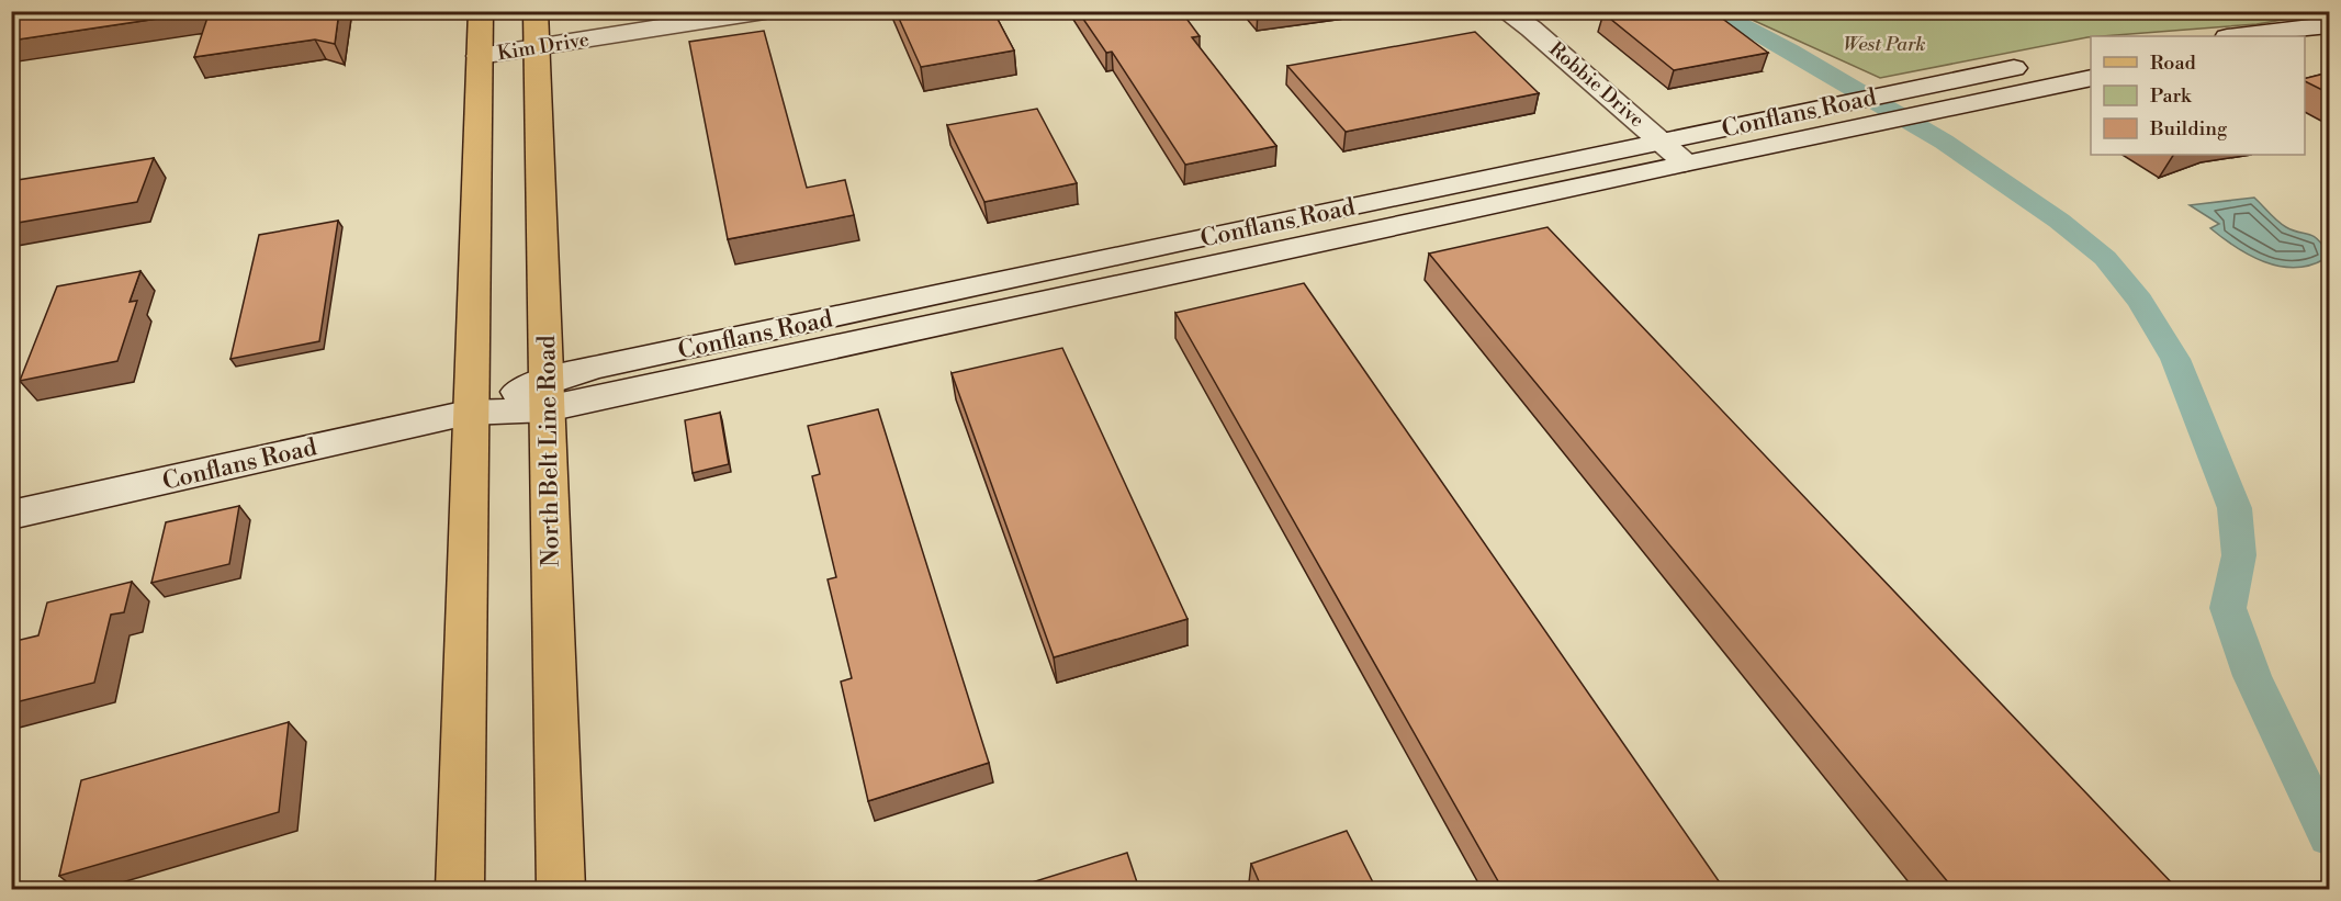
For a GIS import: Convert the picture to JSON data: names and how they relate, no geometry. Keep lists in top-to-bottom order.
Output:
{
  "streets": {
    "main road": [
      "Kim Drive",
      "Robbie Drive",
      "Conflans Road",
      "North Belt Line Road"
    ]
  },
  "crossings": [
    ["Kim Drive", "North Belt Line Road"],
    ["Robbie Drive", "Conflans Road"],
    ["Conflans Road", "North Belt Line Road"]
  ],
  "parks": ["West Park"],
  "legend": ["Road", "Park", "Building"]
}
